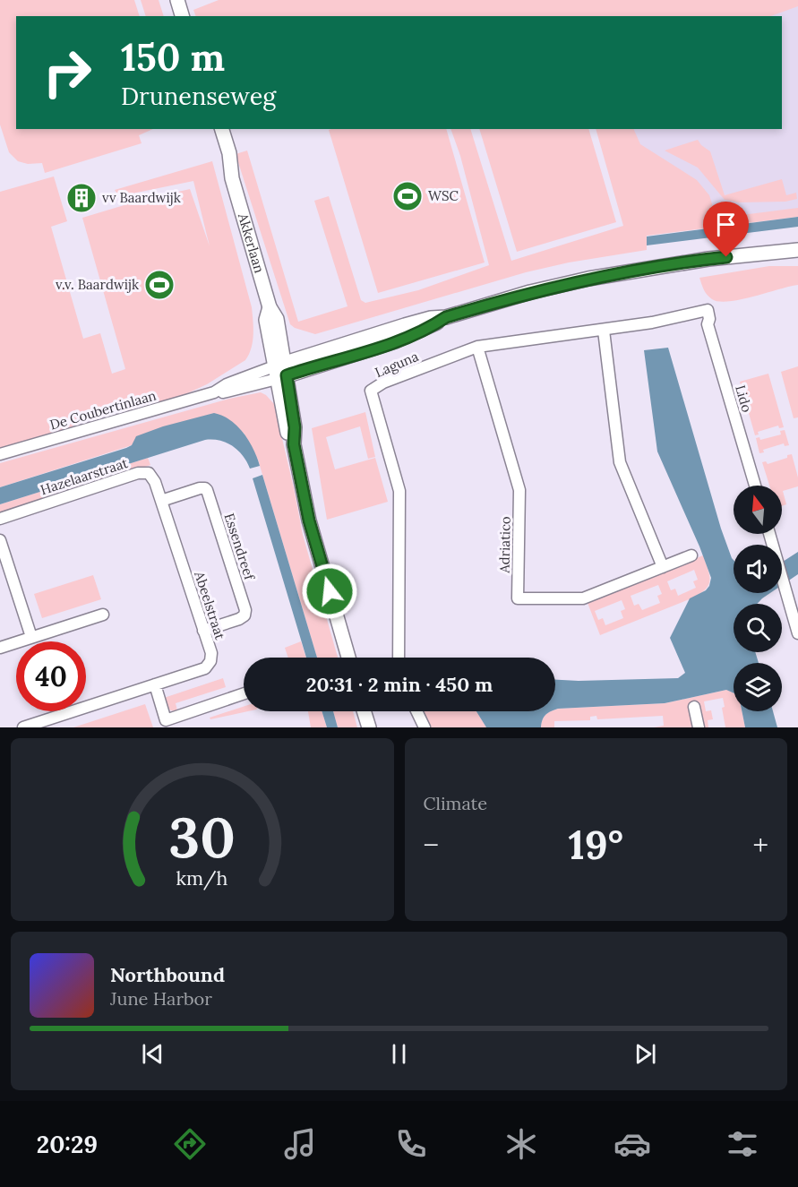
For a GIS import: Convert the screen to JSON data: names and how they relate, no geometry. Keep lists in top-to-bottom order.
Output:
{
  "streets": {
    "street": [
      "Akkerlaan",
      "Laguna",
      "Lido",
      "De Coubertinlaan",
      "Hazelaarstraat",
      "Adriatico",
      "Essendreef",
      "Abeelstraat"
    ]
  },
  "crossings": [
    ["Akkerlaan", "De Coubertinlaan"],
    ["Laguna", "Lido"],
    ["Laguna", "Adriatico"],
    ["Hazelaarstraat", "Essendreef"],
    ["Hazelaarstraat", "Abeelstraat"],
    ["Essendreef", "Abeelstraat"]
  ],
  "places": {
    "sports": ["WSC", "v.v. Baardwijk"],
    "building": ["vv Baardwijk"]
  },
  "north": "top",
  "page": {
    "turn": ["150 m", "Drunenseweg"],
    "limit": "40",
    "trip": "20:31 · 2 min · 450 m",
    "tile": "Climate",
    "heat": ["−", "19°", "+"],
    "song": ["Northbound", "June Harbor"],
    "tabs": "20:29",
    "gauge": ["30", "km/h"]
  }
}
